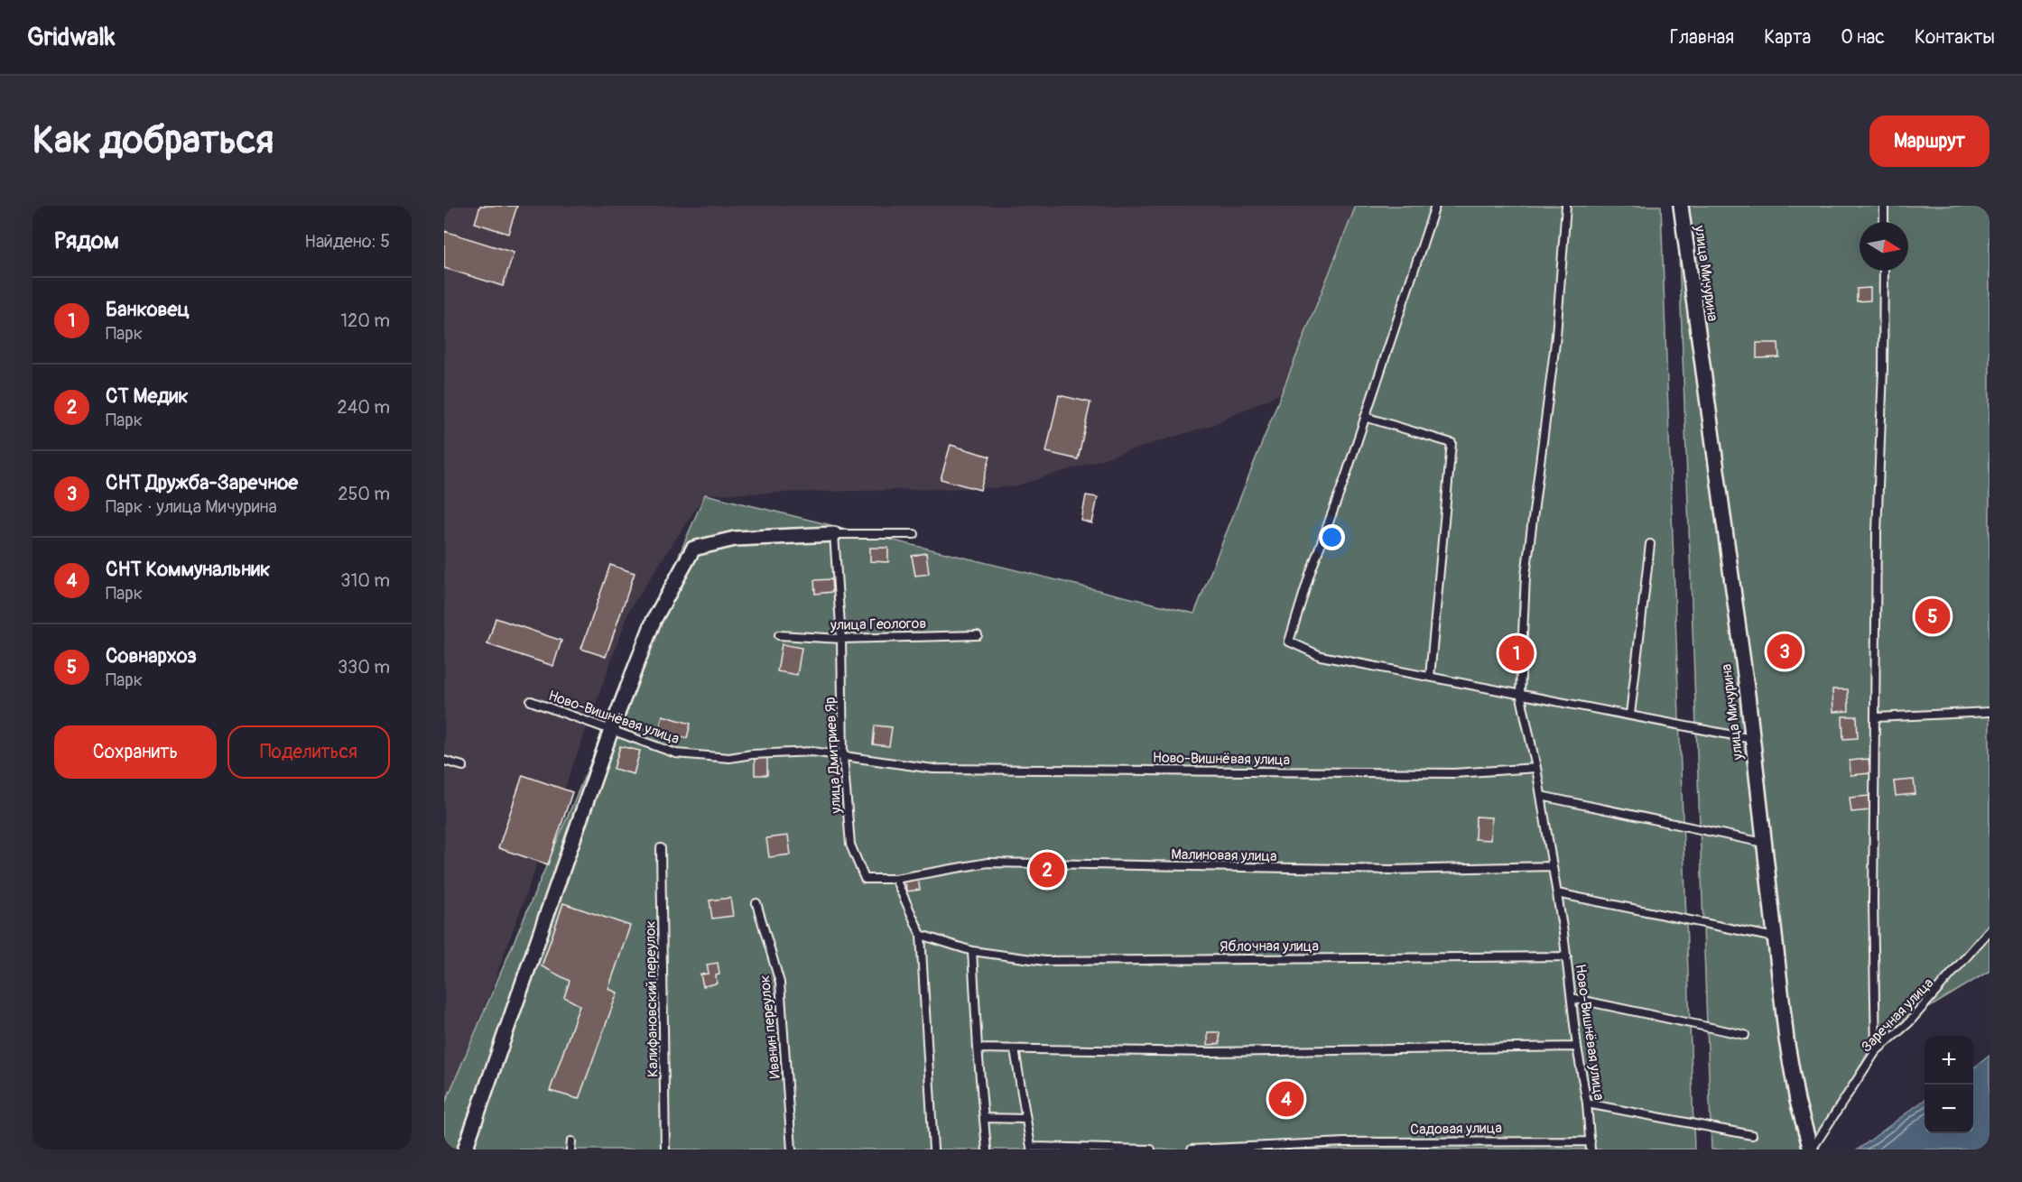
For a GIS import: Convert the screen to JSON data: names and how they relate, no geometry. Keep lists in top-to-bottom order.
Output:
{
  "streets": {
    "street": ["улица Мичурина"],
    "lane": [
      "улица Геологов",
      "Ново-Вишнёвая улица",
      "улица Дмитриев Яр",
      "Малиновая улица",
      "Яблочная улица",
      "Калифановский переулок",
      "Заречная улица",
      "Иванин переулок",
      "Садовая улица"
    ]
  },
  "crossings": [
    ["улица Мичурина", "Заречная улица"],
    ["улица Геологов", "улица Дмитриев Яр"],
    ["Ново-Вишнёвая улица", "улица Дмитриев Яр"],
    ["Ново-Вишнёвая улица", "Малиновая улица"],
    ["Ново-Вишнёвая улица", "Яблочная улица"],
    ["Ново-Вишнёвая улица", "Садовая улица"],
    ["улица Дмитриев Яр", "Малиновая улица"]
  ],
  "north": "right",
  "page": {
    "header": "Gridwalk",
    "nav": [
      "Главная",
      "Карта",
      "О нас",
      "Контакты"
    ],
    "buttons": [
      "Маршрут",
      ["Сохранить", "Поделиться"]
    ],
    "title": "Как добраться",
    "heading": ["Рядом", "Найдено: 5"],
    "list": [
      {
        "mark": "1",
        "name": "Банковец",
        "note": "Парк",
        "value": "120 m"
      },
      {
        "mark": "2",
        "name": "СТ Медик",
        "note": "Парк",
        "value": "240 m"
      },
      {
        "mark": "3",
        "name": "СНТ Дружба-Заречное",
        "note": "Парк · улица Мичурина",
        "value": "250 m"
      },
      {
        "mark": "4",
        "name": "СНТ Коммунальник",
        "note": "Парк",
        "value": "310 m"
      },
      {
        "mark": "5",
        "name": "Совнархоз",
        "note": "Парк",
        "value": "330 m"
      }
    ],
    "pins": [
      "5",
      "3",
      "1",
      "2",
      "4"
    ],
    "map_buttons": ["+", "−"]
  }
}
